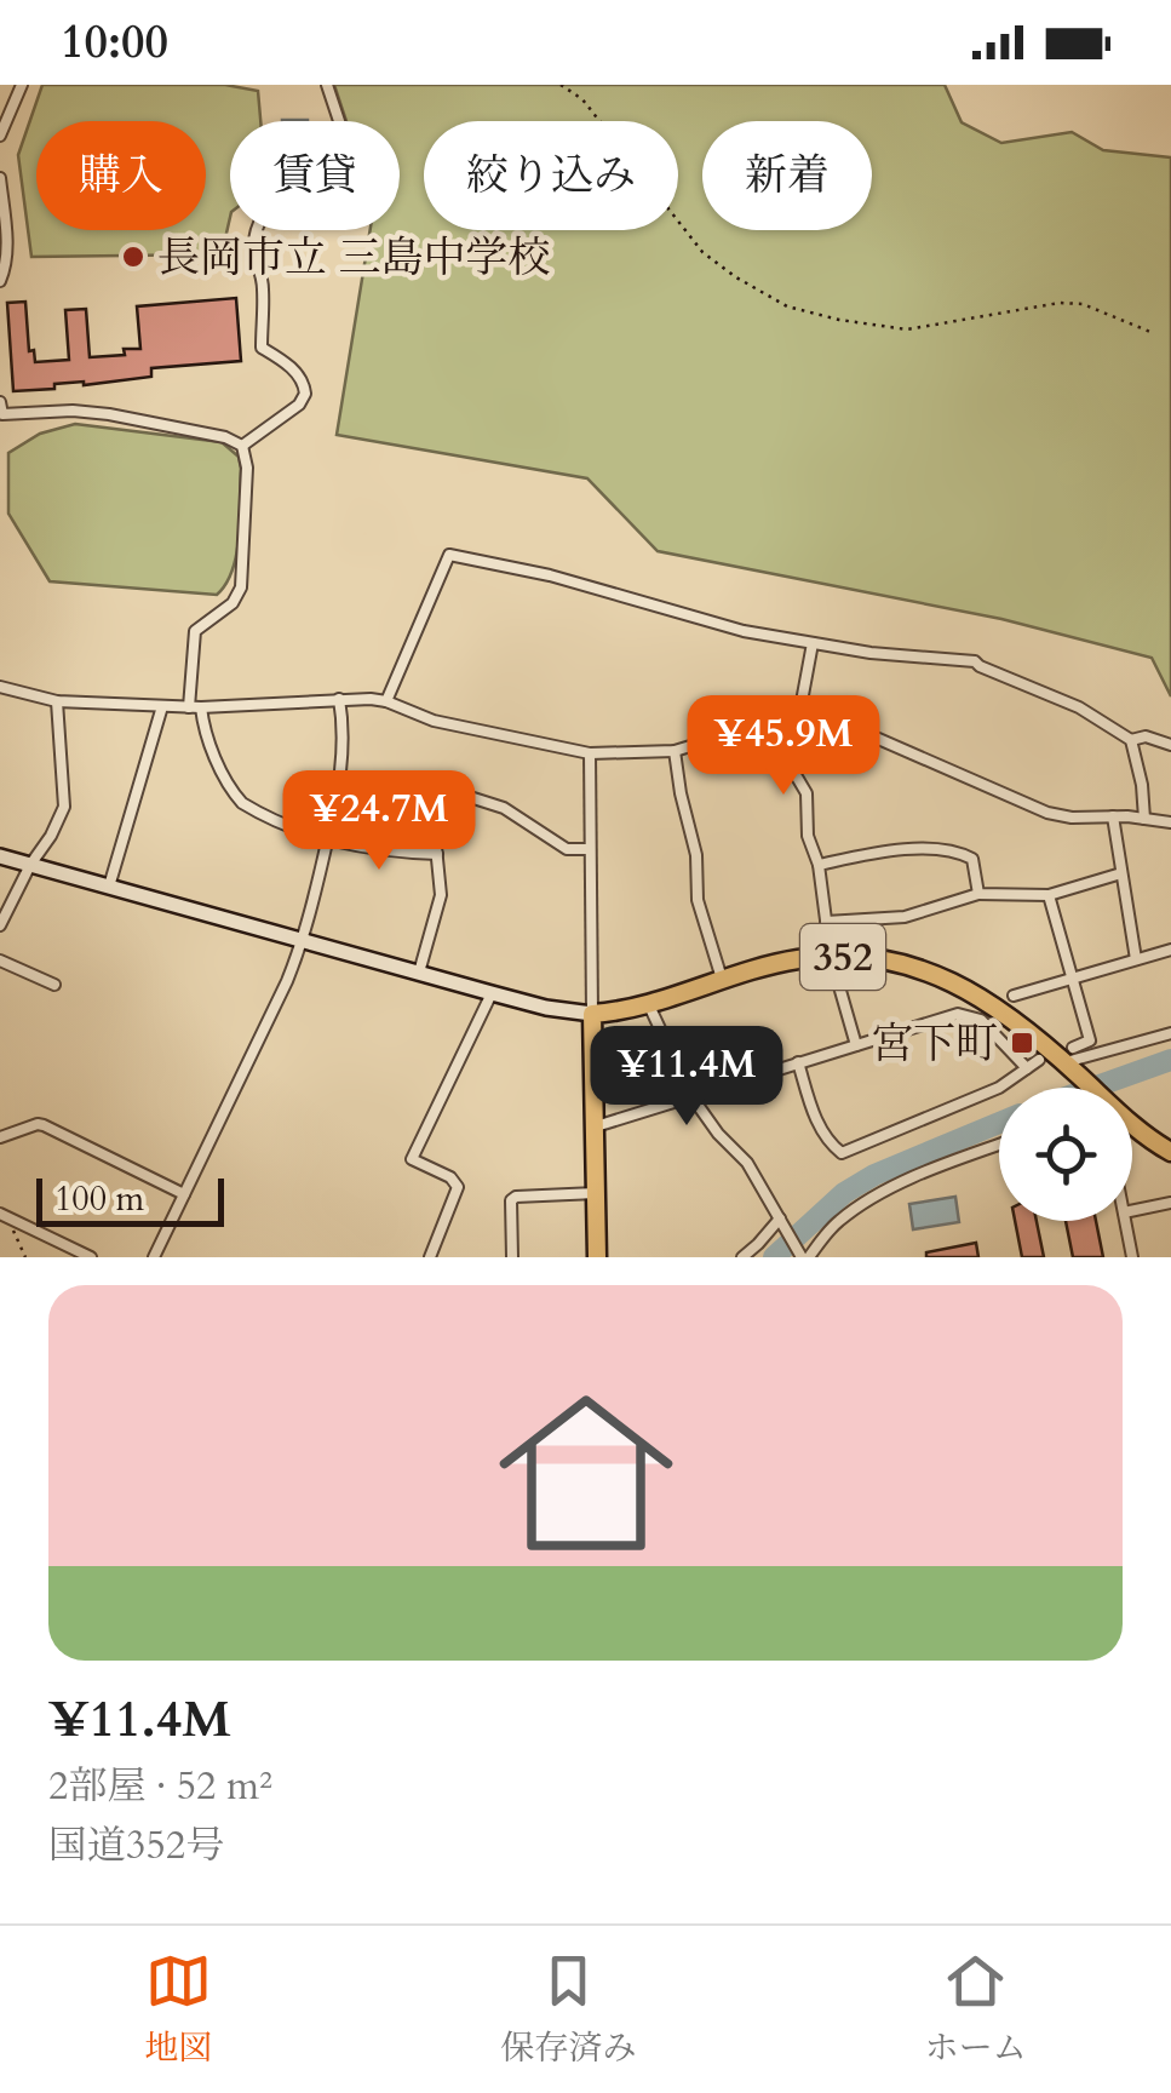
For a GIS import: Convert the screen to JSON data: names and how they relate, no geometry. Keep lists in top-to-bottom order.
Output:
{
  "streets": {
    "highway": ["352"]
  },
  "places": {
    "other": ["長岡市立 三島中学校"],
    "transit": ["宮下町"]
  },
  "scale_bar": "100 m",
  "page": {
    "status": "10:00",
    "chip": [
      "購入",
      "賃貸",
      "絞り込み",
      "新着"
    ],
    "price": ["¥45.9M", "¥24.7M", "¥11.4M"],
    "scale": "100 m",
    "list": [
      {
        "name": "¥11.4M",
        "note": "2部屋 · 52 m² · 国道352号"
      }
    ],
    "tabs": ["地図", "保存済み", "ホーム"]
  }
}
